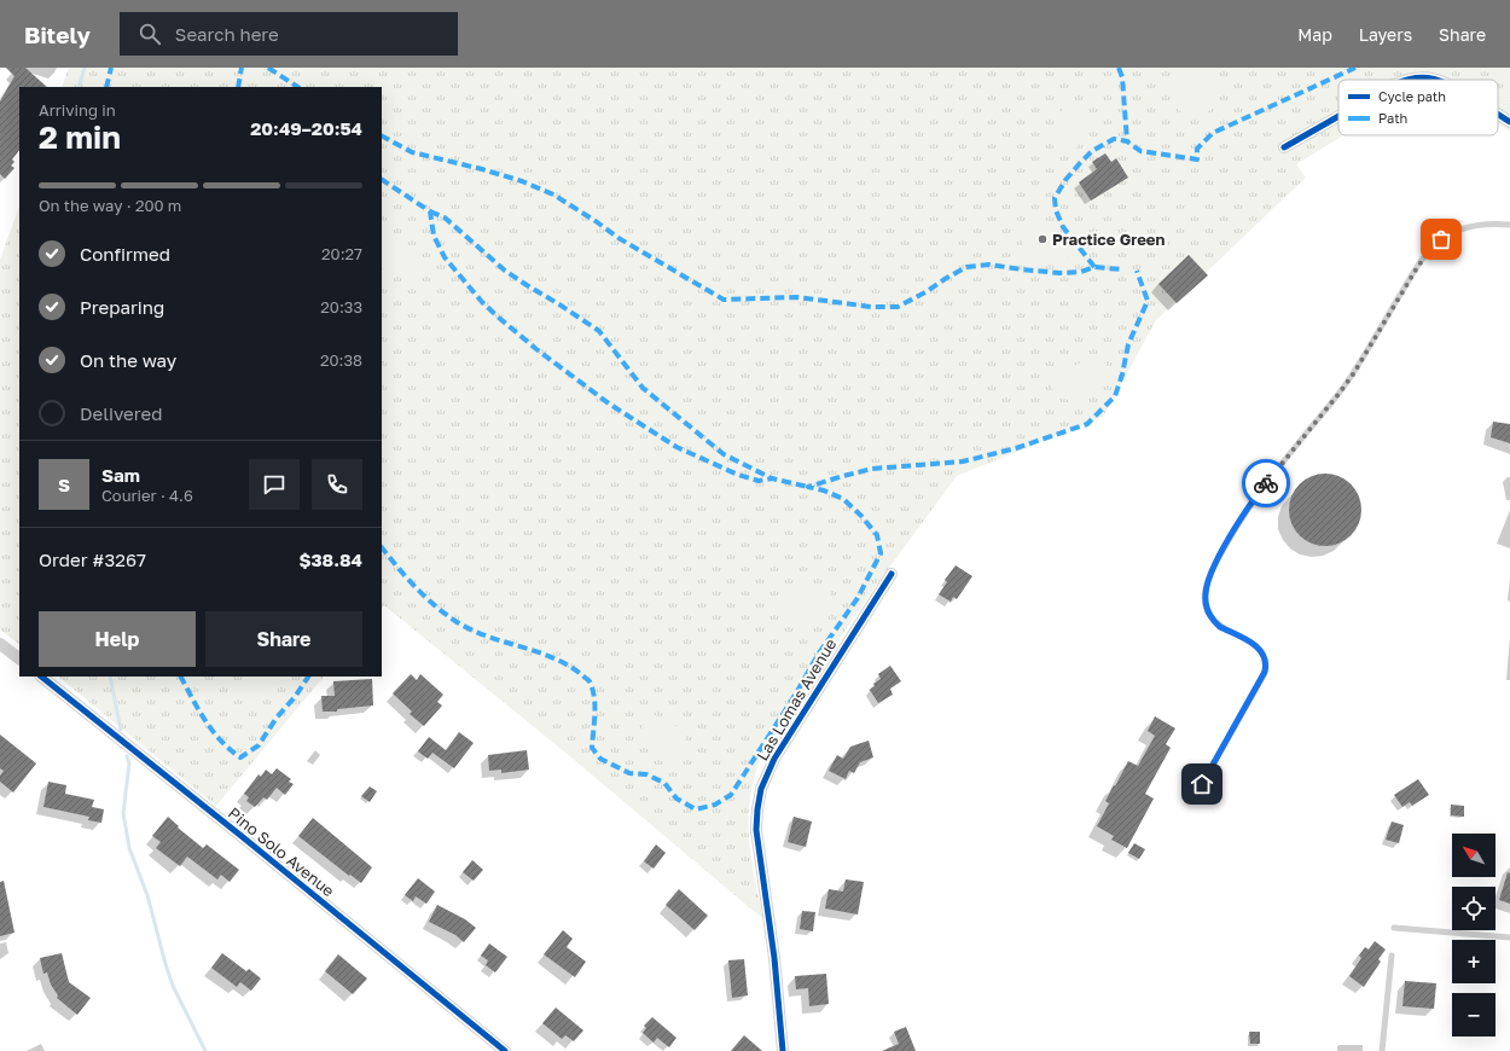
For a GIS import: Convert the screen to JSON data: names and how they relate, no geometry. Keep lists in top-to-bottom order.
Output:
{
  "streets": {
    "street": ["Las Lomas Avenue", "Pino Solo Avenue"]
  },
  "places": ["Practice Green"],
  "legend": ["Cycle path", "Path"],
  "north": "top left",
  "page": {
    "header": "Bitely",
    "search": "Search here",
    "nav": ["Map", "Layers", "Share"],
    "heading": ["2 min", "Arriving in", "20:49–20:54"],
    "panel": [
      "Sam",
      "Courier · 4.6",
      "Order #3267",
      "$38.84"
    ],
    "bar": "On the way · 200 m",
    "list": [
      ["Confirmed", "20:27"],
      ["Preparing", "20:33"],
      ["On the way", "20:38"],
      "Delivered"
    ],
    "round": "S",
    "buttons": ["Help", "Share"],
    "map_buttons": ["+", "−"]
  }
}
